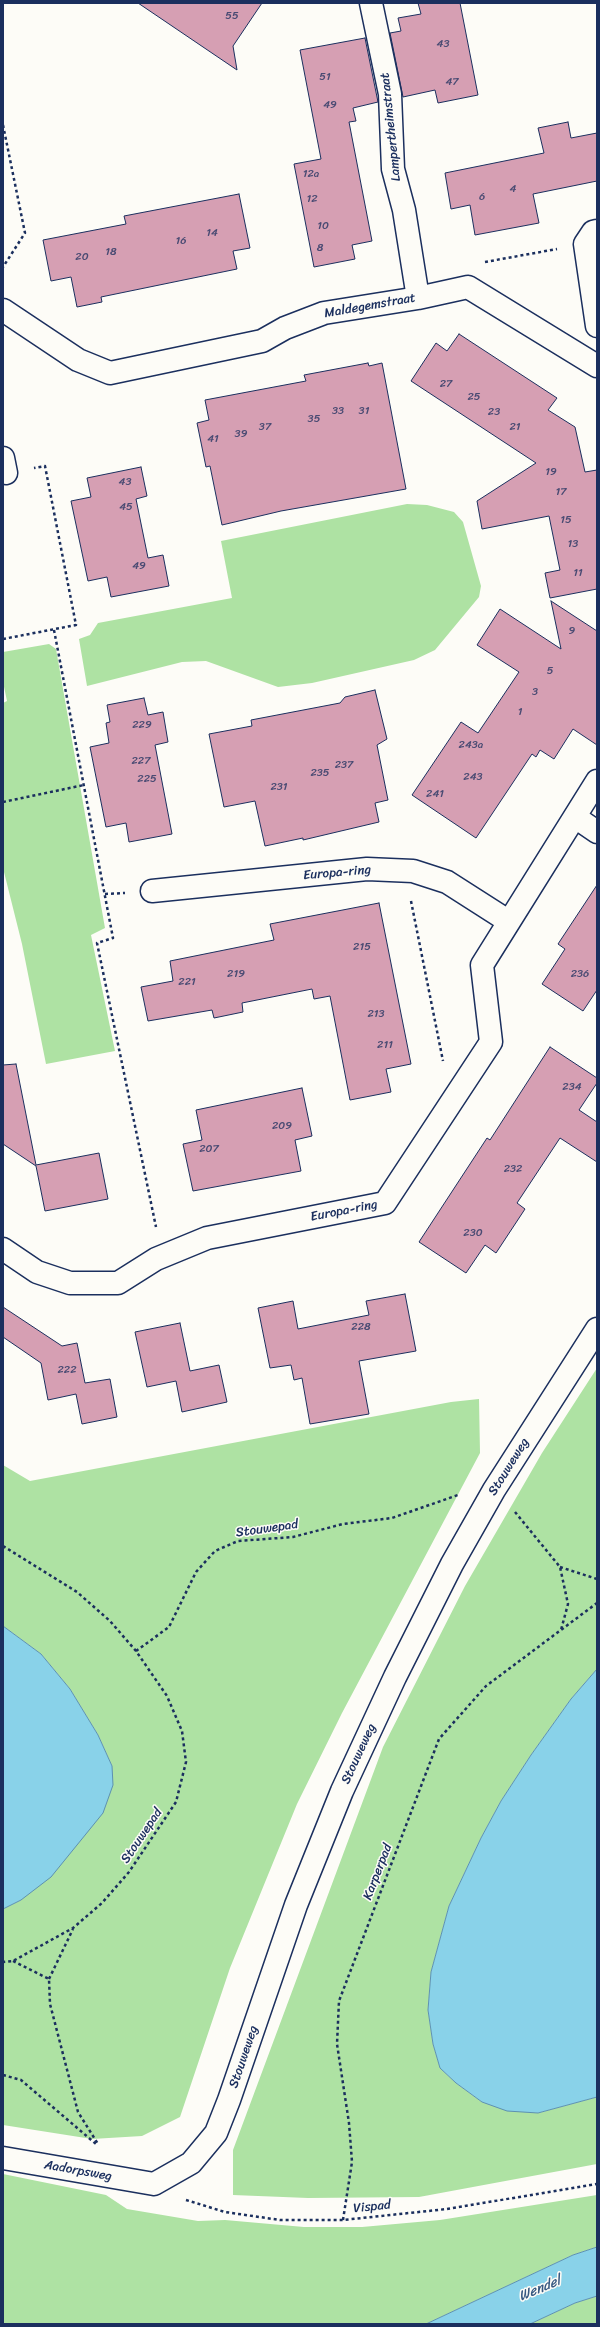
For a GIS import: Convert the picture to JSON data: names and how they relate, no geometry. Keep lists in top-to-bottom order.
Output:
{
  "streets": {
    "street": [
      "Lampertheimstraat",
      "Maldegemstraat",
      "Europa-ring",
      "Stouweweg",
      "Aadorpsweg"
    ],
    "path": ["Stouwepad", "Karperpad", "Vispad"]
  },
  "crossings": [
    ["Lampertheimstraat", "Maldegemstraat"],
    ["Stouweweg", "Stouwepad"],
    ["Stouweweg", "Aadorpsweg"],
    ["Stouweweg", "Vispad"],
    ["Karperpad", "Vispad"],
    ["Aadorpsweg", "Vispad"]
  ],
  "water": ["Wendel"],
  "house_numbers": [
    "55",
    "43",
    "51",
    "47",
    "49",
    "12a",
    "4",
    "6",
    "12",
    "10",
    "14",
    "16",
    "8",
    "18",
    "20",
    "27",
    "25",
    "33",
    "31",
    "23",
    "35",
    "37",
    "21",
    "39",
    "41",
    "19",
    "43",
    "17",
    "45",
    "15",
    "13",
    "49",
    "11",
    "9",
    "5",
    "3",
    "1",
    "229",
    "243a",
    "227",
    "237",
    "235",
    "243",
    "225",
    "231",
    "241",
    "215",
    "219",
    "236",
    "221",
    "213",
    "211",
    "234",
    "209",
    "207",
    "232",
    "230",
    "228",
    "222"
  ]
}
